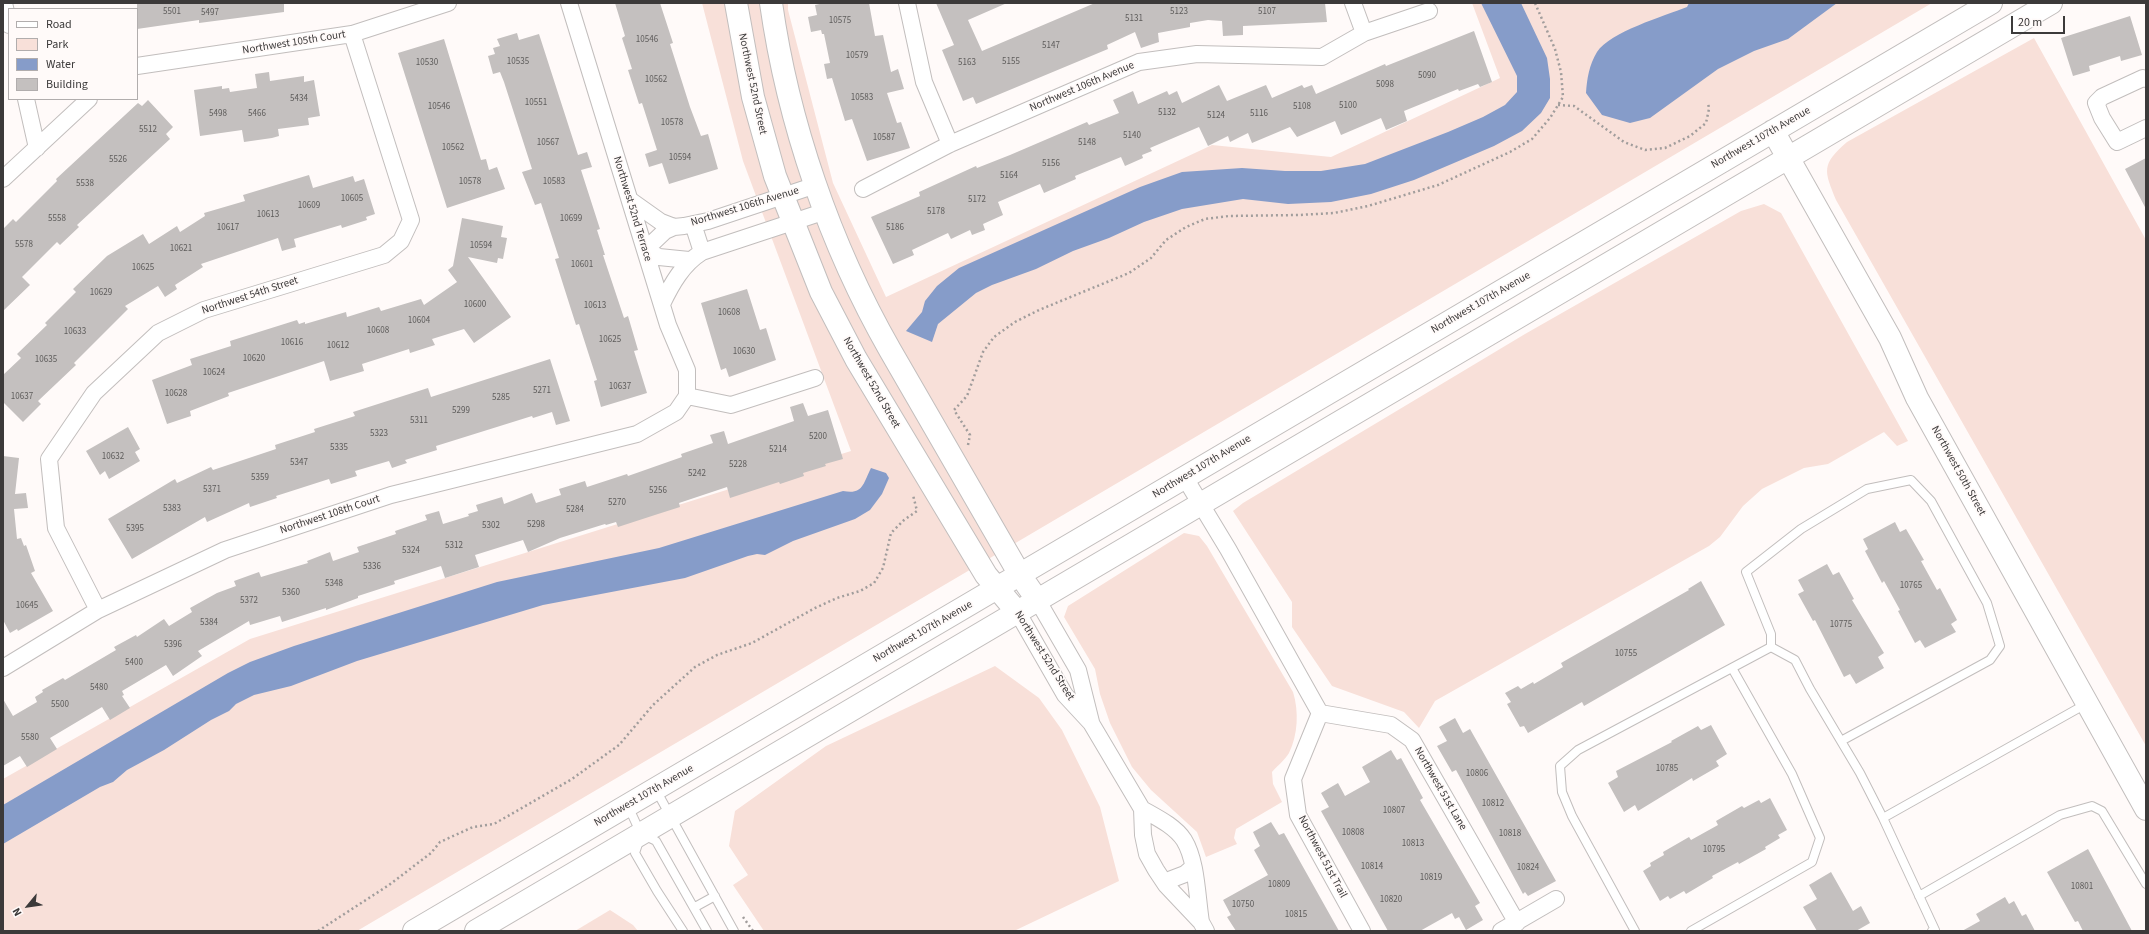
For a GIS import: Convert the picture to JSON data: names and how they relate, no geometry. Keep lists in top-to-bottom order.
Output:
{
  "streets": {
    "main road": ["Northwest 52nd Street", "Northwest 107th Avenue", "Northwest 50th Street"],
    "street": [
      "Northwest 105th Court",
      "Northwest 106th Avenue",
      "Northwest 52nd Terrace",
      "Northwest 54th Street",
      "Northwest 108th Court",
      "Northwest 51st Lane",
      "Northwest 51st Trail"
    ]
  },
  "crossings": [
    ["Northwest 105th Court", "Northwest 54th Street"],
    ["Northwest 52nd Street", "Northwest 106th Avenue"],
    ["Northwest 52nd Street", "Northwest 107th Avenue"],
    ["Northwest 106th Avenue", "Northwest 52nd Terrace"],
    ["Northwest 107th Avenue", "Northwest 50th Street"],
    ["Northwest 52nd Terrace", "Northwest 108th Court"],
    ["Northwest 54th Street", "Northwest 108th Court"],
    ["Northwest 51st Lane", "Northwest 51st Trail"]
  ],
  "house_numbers": [
    "5501",
    "5123",
    "5107",
    "5497",
    "5131",
    "10575",
    "10546",
    "5147",
    "10579",
    "10535",
    "5155",
    "10530",
    "5163",
    "5090",
    "10562",
    "5098",
    "10583",
    "5434",
    "10551",
    "5100",
    "10546",
    "5108",
    "5132",
    "5498",
    "5466",
    "5116",
    "5124",
    "10578",
    "5512",
    "5140",
    "10587",
    "10567",
    "5148",
    "10562",
    "10594",
    "5526",
    "5156",
    "5164",
    "10578",
    "10583",
    "5538",
    "10605",
    "5172",
    "10609",
    "5178",
    "10613",
    "5558",
    "10699",
    "10617",
    "5186",
    "5578",
    "10594",
    "10621",
    "10601",
    "10625",
    "10629",
    "10600",
    "10613",
    "10608",
    "10604",
    "10608",
    "10633",
    "10625",
    "10616",
    "10612",
    "10630",
    "10620",
    "10635",
    "10624",
    "10637",
    "5271",
    "10628",
    "10637",
    "5285",
    "5299",
    "5311",
    "5323",
    "5200",
    "5335",
    "5214",
    "10632",
    "5347",
    "5228",
    "5242",
    "5359",
    "5371",
    "5256",
    "5270",
    "5383",
    "5284",
    "5298",
    "5302",
    "5395",
    "5312",
    "5324",
    "5336",
    "5348",
    "10765",
    "5360",
    "5372",
    "10645",
    "5384",
    "10775",
    "5396",
    "10755",
    "5400",
    "5480",
    "5500",
    "5580",
    "10785",
    "10806",
    "10812",
    "10807",
    "10808",
    "10818",
    "10813",
    "10795",
    "10814",
    "10824",
    "10819",
    "10809",
    "10801",
    "10820",
    "10750",
    "10815"
  ],
  "legend": [
    "Road",
    "Park",
    "Water",
    "Building"
  ],
  "scale_bar": "20 m",
  "north": "bottom left"
}
